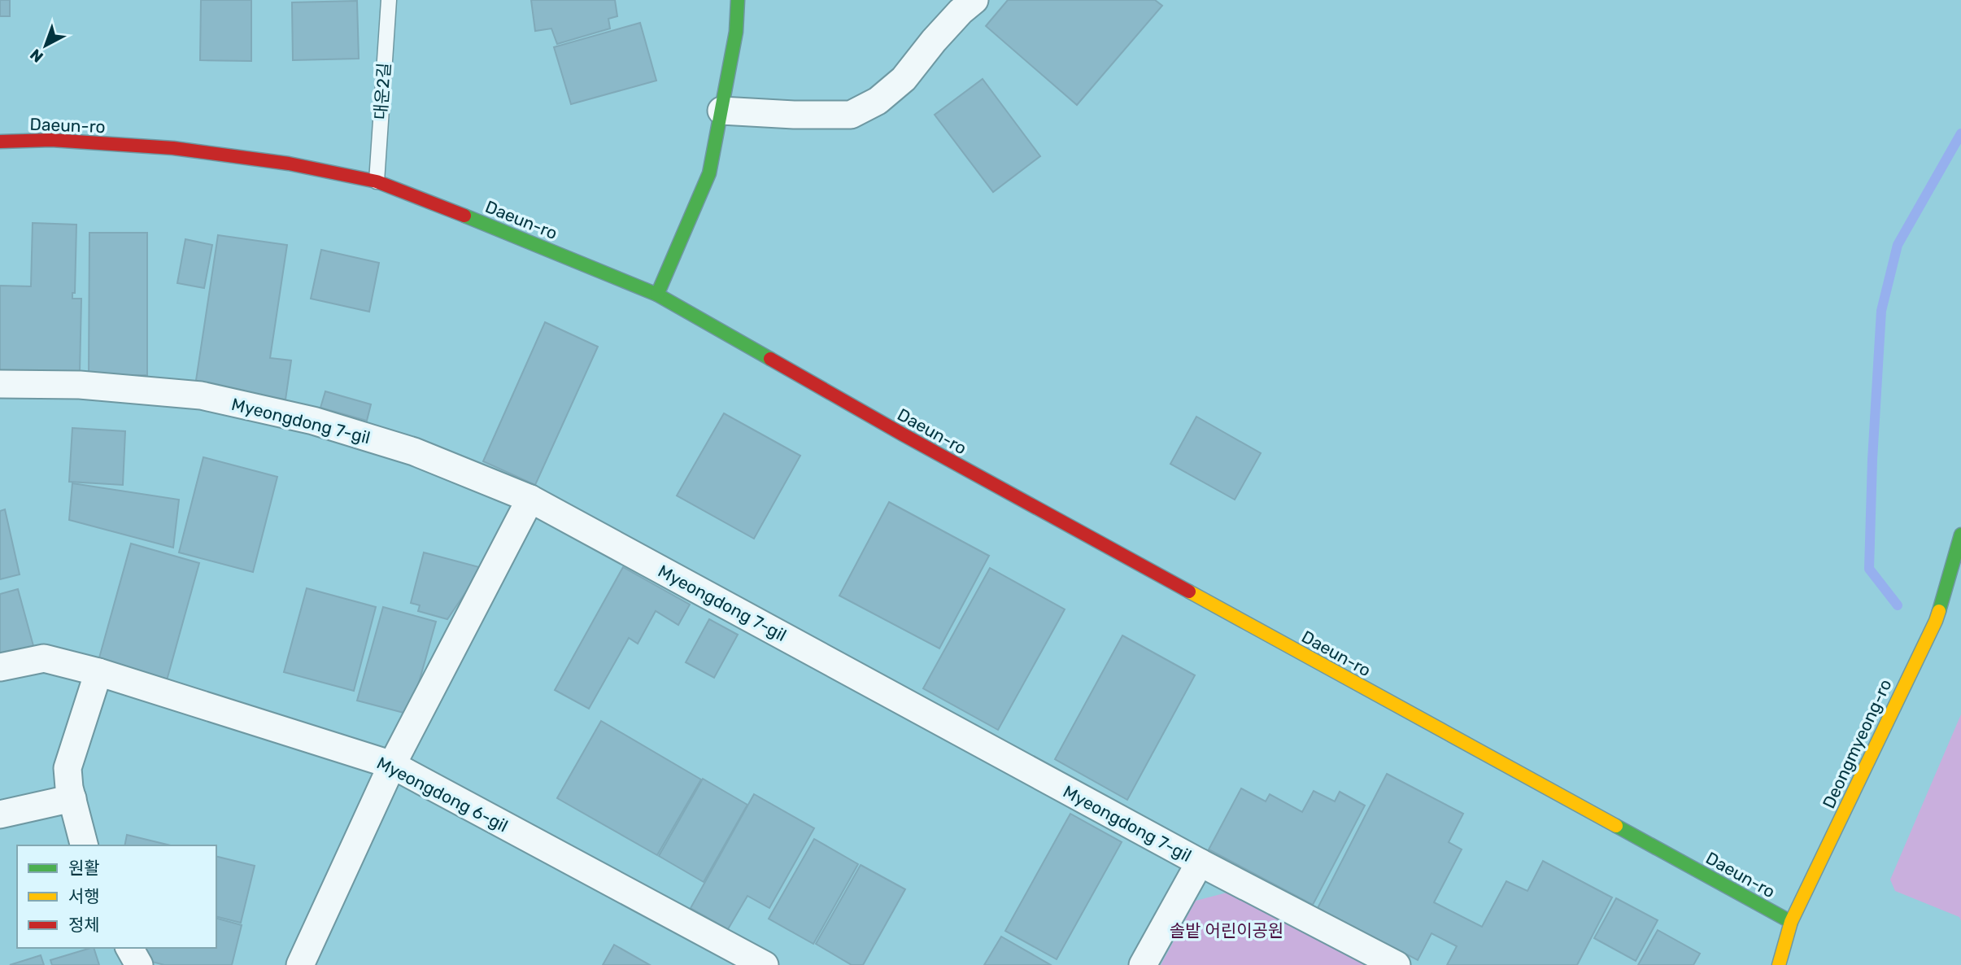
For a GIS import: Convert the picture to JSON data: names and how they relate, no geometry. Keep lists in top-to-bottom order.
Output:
{
  "streets": {
    "main road": ["Daeun-ro", "Deongmyeong-ro"],
    "street": ["Myeongdong 7-gil", "Myeongdong 6-gil"],
    "lane": ["대운2길"]
  },
  "crossings": [
    ["대운2길", "Daeun-ro"],
    ["Daeun-ro", "Deongmyeong-ro"]
  ],
  "parks": ["솔밭 어린이공원"],
  "legend": ["원활", "서행", "정체"],
  "north": "bottom left"
}
